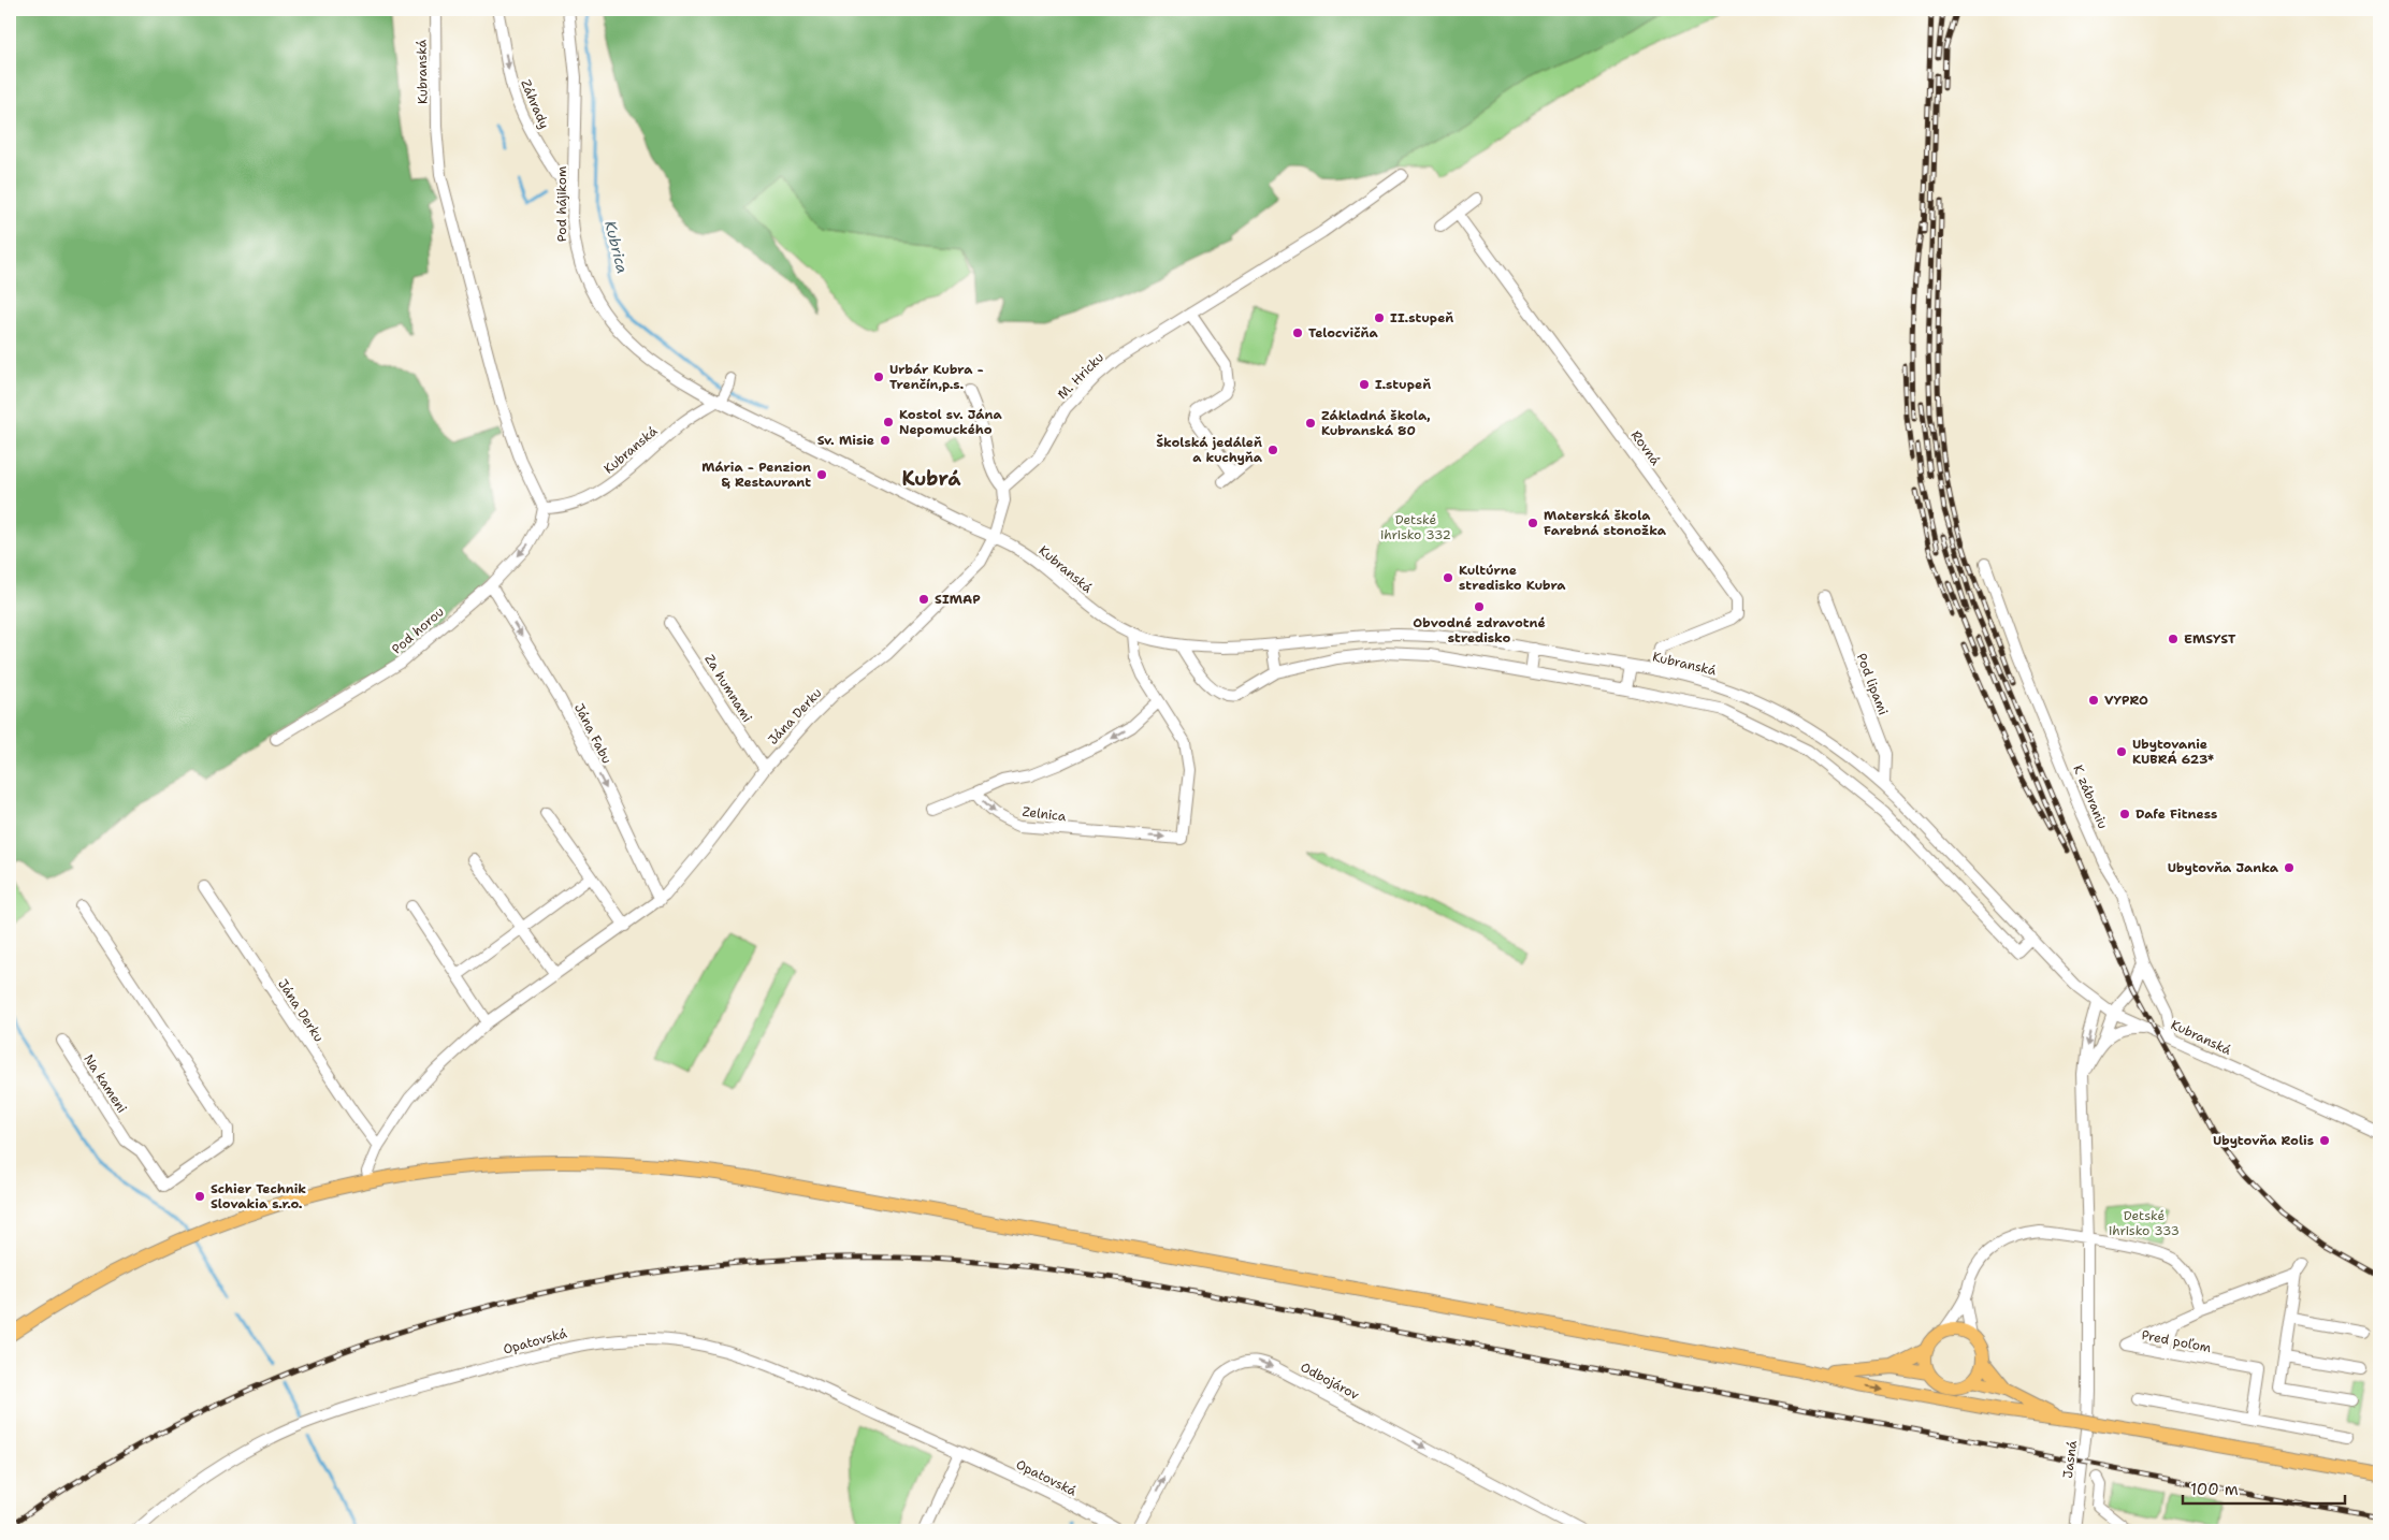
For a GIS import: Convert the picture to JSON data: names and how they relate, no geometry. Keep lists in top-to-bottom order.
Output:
{
  "streets": {
    "street": [
      "Kubranská",
      "Záhrady",
      "Pod hájikom",
      "M. Hricku",
      "Rovná",
      "Pod horou",
      "Pod lipami",
      "Za humnami",
      "Jána Derku",
      "Jána Fabu",
      "K zábraniu",
      "Zelnica",
      "Na kameni",
      "Opatovská",
      "Pred poľom",
      "Odbojárov",
      "Jasná"
    ]
  },
  "crossings": [
    ["Kubranská", "Pod hájikom"],
    ["Kubranská", "Rovná"],
    ["Kubranská", "Pod horou"],
    ["Kubranská", "Pod lipami"],
    ["Kubranská", "Jána Derku"],
    ["Kubranská", "K zábraniu"],
    ["Kubranská", "Zelnica"],
    ["Záhrady", "Pod hájikom"],
    ["Pod horou", "Jána Fabu"],
    ["Za humnami", "Jána Derku"],
    ["Jána Derku", "Jána Fabu"]
  ],
  "one_way": ["Záhrady"],
  "districts": ["Kubrá"],
  "water": ["Kubrica"],
  "parks": ["Detské ihrisko 332", "Detské ihrisko 333"],
  "places": [
    "II.stupeň",
    "Telocvičňa",
    "Urbár Kubra - Trenčín,p.s.",
    "I.stupeň",
    "Kostol sv. Jána Nepomuckého",
    "Základná škola, Kubranská 80",
    "Sv. Misie",
    "Školská jedáleň a kuchyňa",
    "Mária - Penzion & Restaurant",
    "Materská škola Farebná stonožka",
    "Kultúrne stredisko Kubra",
    "SIMAP",
    "Obvodné zdravotné stredisko",
    "EMSYST",
    "VYPRO",
    "Ubytovanie KUBRÁ 623*",
    "Dafe Fitness",
    "Ubytovňa Janka",
    "Ubytovňa Rolis",
    "Schier Technik Slovakia s.r.o."
  ],
  "scale_bar": "100 m"
}
